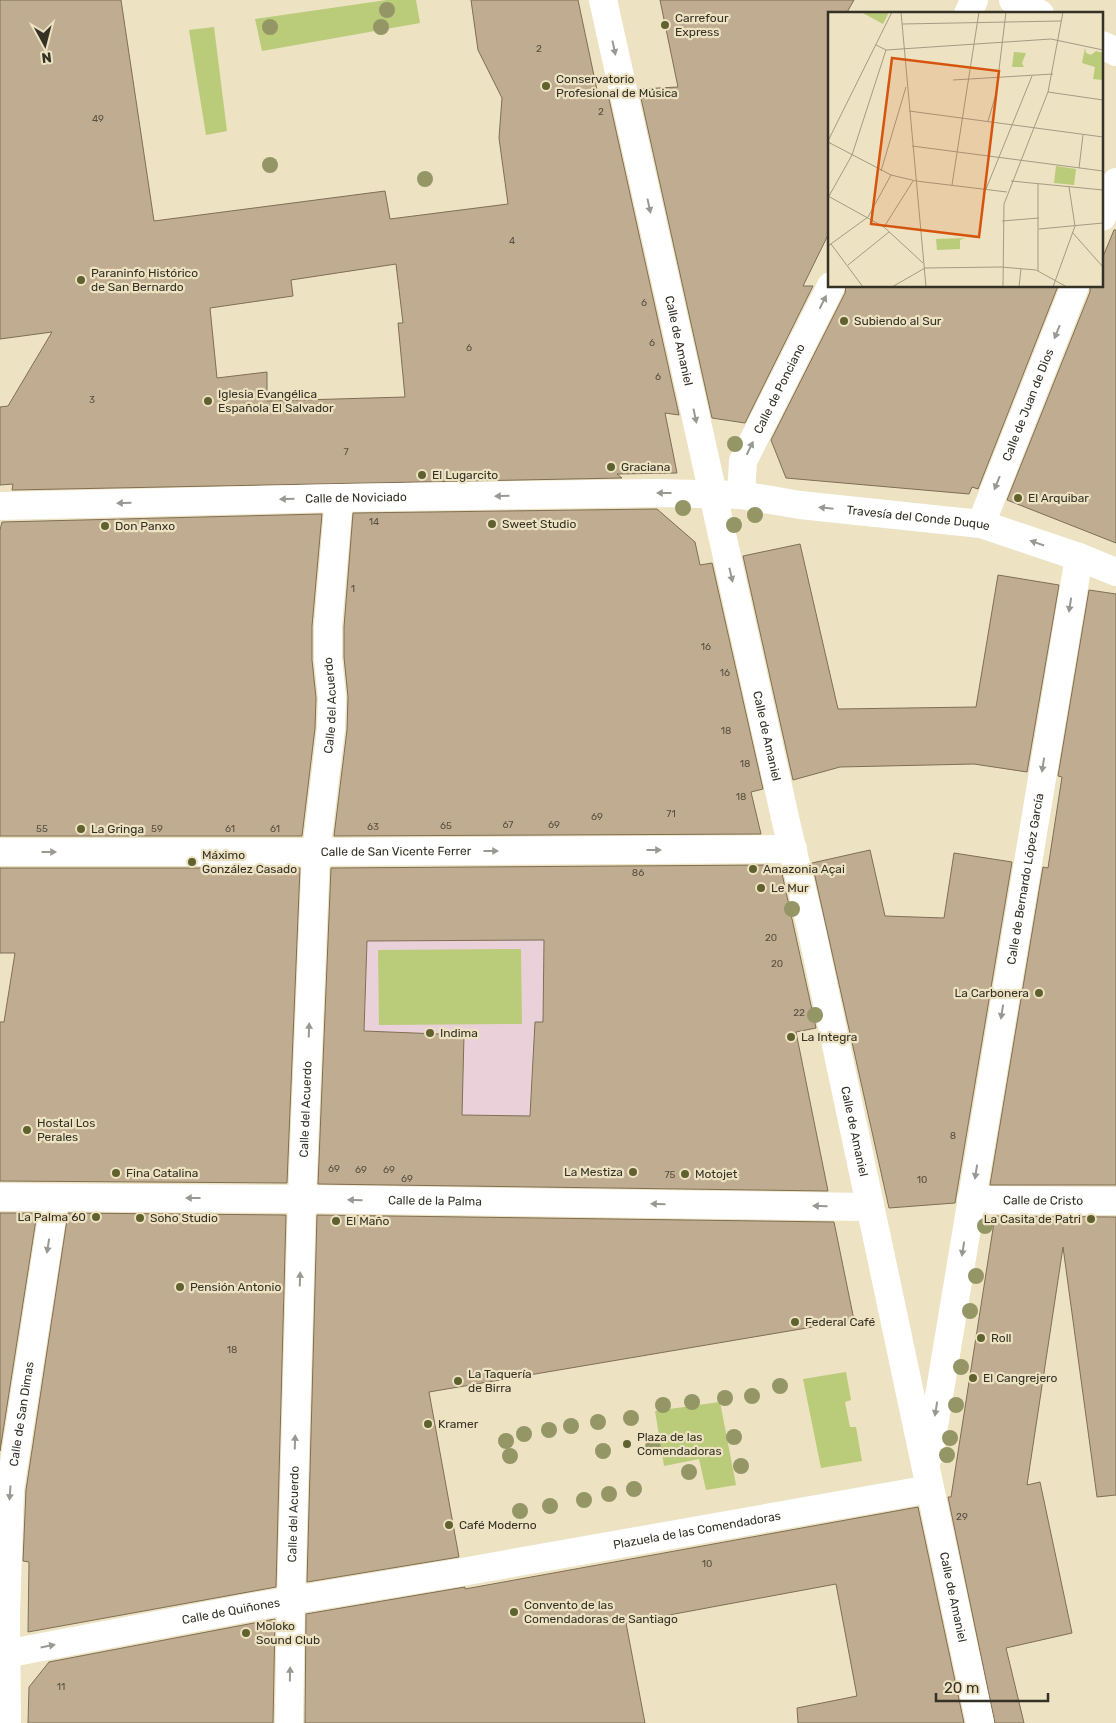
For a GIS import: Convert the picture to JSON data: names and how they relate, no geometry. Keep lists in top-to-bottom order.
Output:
{
  "streets": {
    "street": [
      "Calle de Amaniel",
      "Calle de Ponciano",
      "Calle de Juan de Dios",
      "Calle de Noviciado",
      "Travesía del Conde Duque",
      "Calle del Acuerdo",
      "Calle de San Vicente Ferrer",
      "Calle de Bernardo López García",
      "Calle de la Palma",
      "Calle de Cristo",
      "Calle de San Dimas",
      "Plazuela de las Comendadoras",
      "Calle de Quiñones"
    ]
  },
  "crossings": [
    ["Calle de Amaniel", "Calle de Noviciado"],
    ["Calle de Amaniel", "Travesía del Conde Duque"],
    ["Calle de Amaniel", "Calle de San Vicente Ferrer"],
    ["Calle de Amaniel", "Calle de Bernardo López García"],
    ["Calle de Amaniel", "Calle de la Palma"],
    ["Calle de Amaniel", "Calle de Cristo"],
    ["Calle de Amaniel", "Plazuela de las Comendadoras"],
    ["Calle de Ponciano", "Travesía del Conde Duque"],
    ["Calle de Juan de Dios", "Travesía del Conde Duque"],
    ["Calle de Noviciado", "Travesía del Conde Duque"],
    ["Calle de Noviciado", "Calle del Acuerdo"],
    ["Travesía del Conde Duque", "Calle de Bernardo López García"],
    ["Calle del Acuerdo", "Calle de San Vicente Ferrer"],
    ["Calle del Acuerdo", "Calle de la Palma"],
    ["Calle del Acuerdo", "Calle de Quiñones"],
    ["Calle de Bernardo López García", "Calle de Cristo"],
    ["Calle de la Palma", "Calle de San Dimas"],
    ["Calle de San Dimas", "Calle de Quiñones"],
    ["Plazuela de las Comendadoras", "Calle de Quiñones"]
  ],
  "one_way": [
    "Calle de Amaniel",
    "Calle de Ponciano",
    "Calle de Juan de Dios",
    "Calle de Noviciado",
    "Travesía del Conde Duque",
    "Calle del Acuerdo",
    "Calle de San Vicente Ferrer",
    "Calle de Bernardo López García",
    "Calle de la Palma",
    "Calle de San Dimas",
    "Calle de Quiñones"
  ],
  "places": [
    "Carrefour Express",
    "Conservatorio Profesional de Música",
    "Paraninfo Histórico de San Bernardo",
    "Subiendo al Sur",
    "Iglesia Evangélica Española El Salvador",
    "Graciana",
    "El Lugarcito",
    "El Arquibar",
    "Sweet Studio",
    "Don Panxo",
    "La Gringa",
    "Máximo González Casado",
    "Amazonia Açai",
    "Le Mur",
    "La Carbonera",
    "Indima",
    "La Integra",
    "Hostal Los Perales",
    "La Mestiza",
    "Fina Catalina",
    "Motojet",
    "La Palma 60",
    "Soho Studio",
    "La Casita de Patri",
    "El Maño",
    "Pensión Antonio",
    "Federal Café",
    "Roll",
    "El Cangrejero",
    "La Taquería de Birra",
    "Kramer",
    "Plaza de las Comendadoras",
    "Café Moderno",
    "Convento de las Comendadoras de Santiago",
    "Moloko Sound Club"
  ],
  "house_numbers": [
    "2",
    "2",
    "49",
    "4",
    "6",
    "6",
    "6",
    "6",
    "3",
    "7",
    "14",
    "1",
    "16",
    "16",
    "18",
    "18",
    "18",
    "71",
    "69",
    "67",
    "69",
    "65",
    "63",
    "55",
    "59",
    "61",
    "61",
    "86",
    "20",
    "20",
    "22",
    "8",
    "69",
    "69",
    "69",
    "75",
    "69",
    "10",
    "18",
    "29",
    "10",
    "11"
  ],
  "scale_bar": "20 m",
  "north": "bottom"
}
